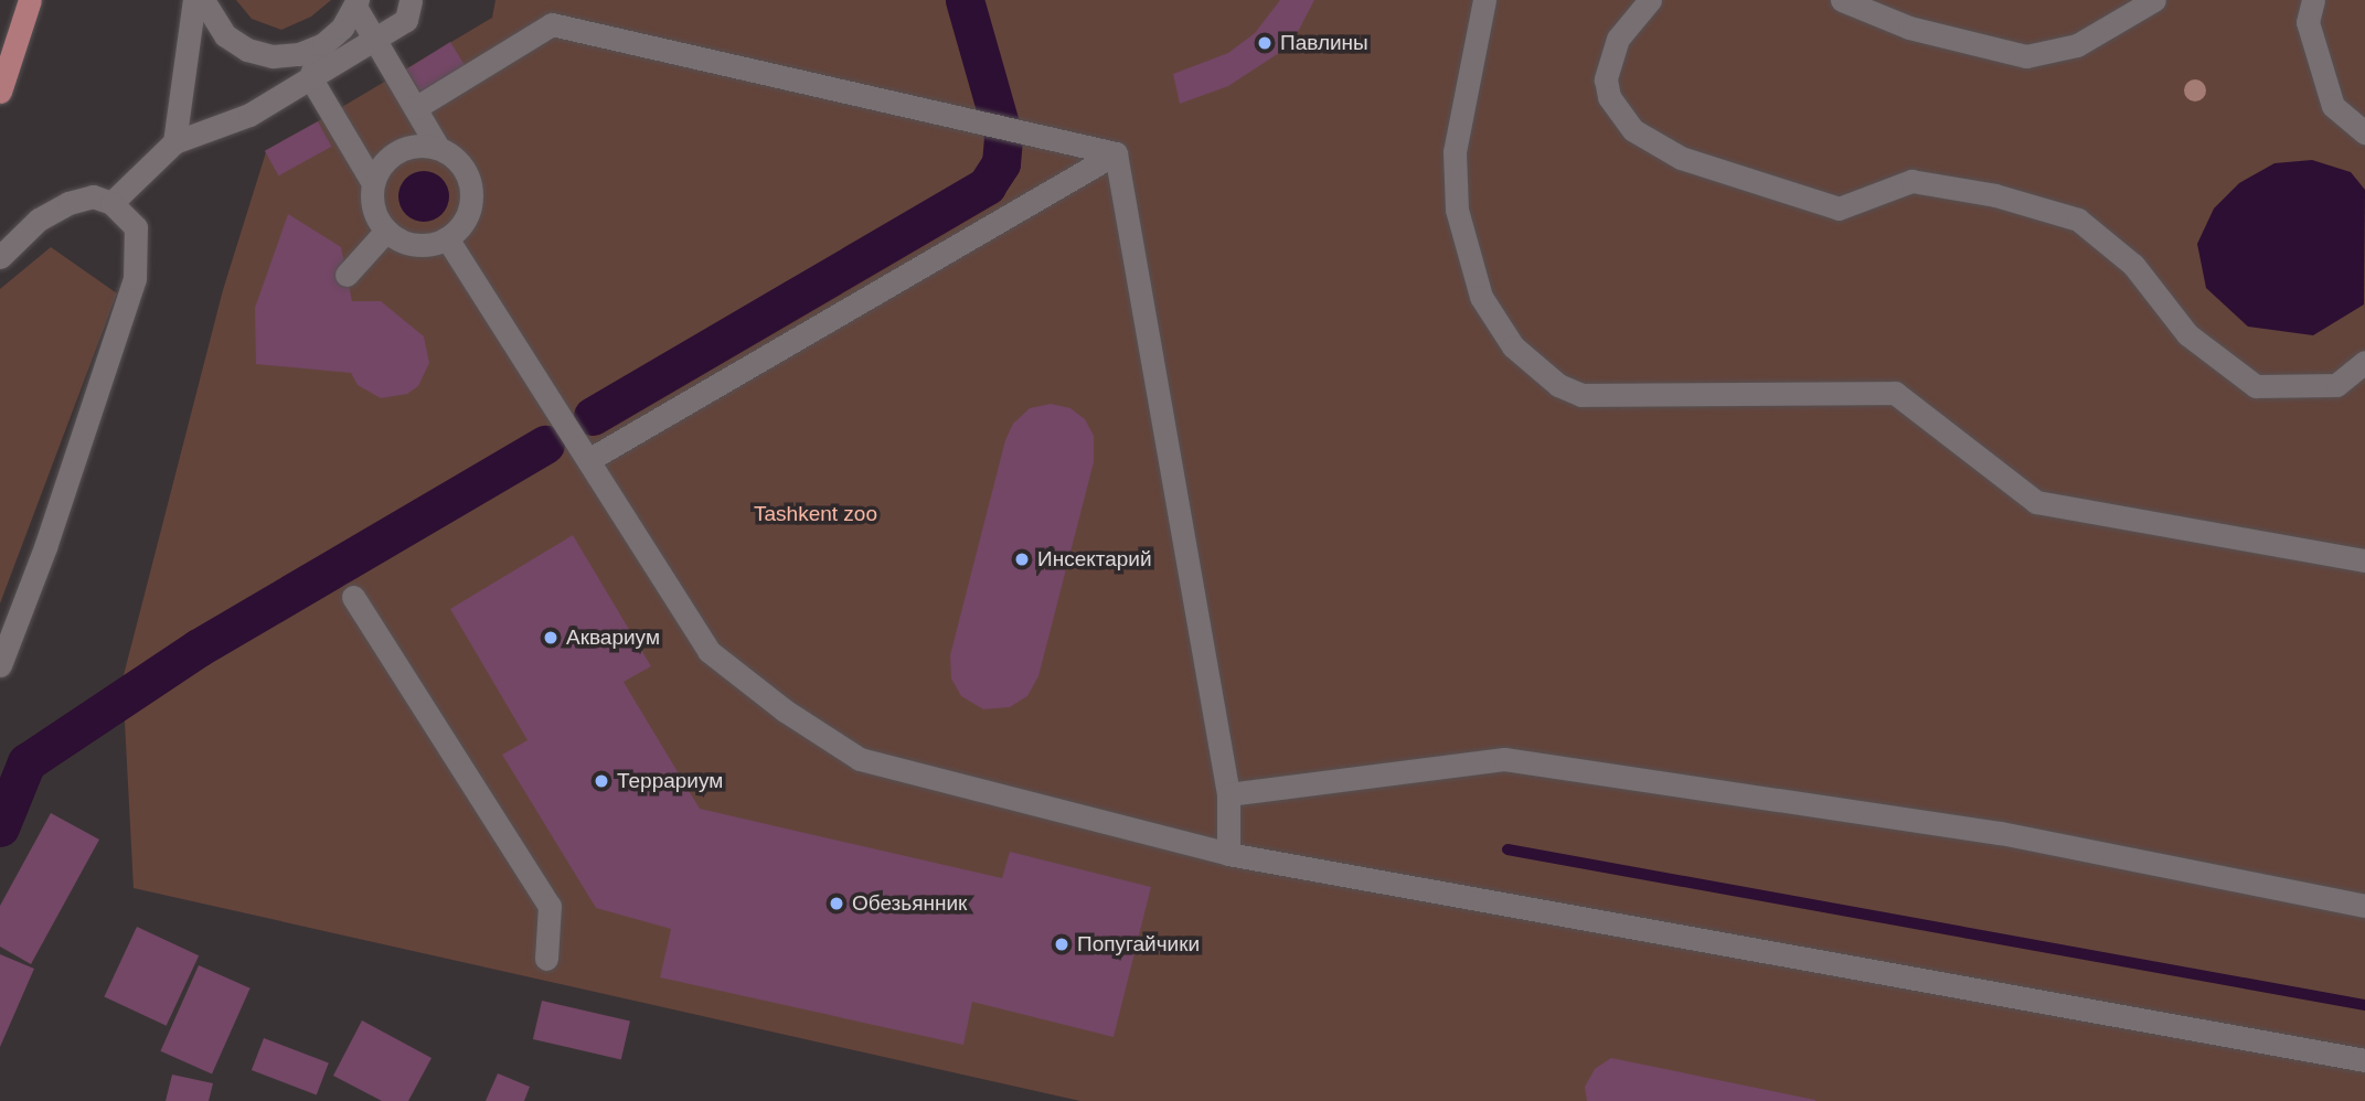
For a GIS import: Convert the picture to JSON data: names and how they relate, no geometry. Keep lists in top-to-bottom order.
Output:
{
  "parks": ["Tashkent zoo"],
  "places": [
    "Павлины",
    "Инсектарий",
    "Аквариум",
    "Террариум",
    "Обезьянник",
    "Попугайчики"
  ]
}
